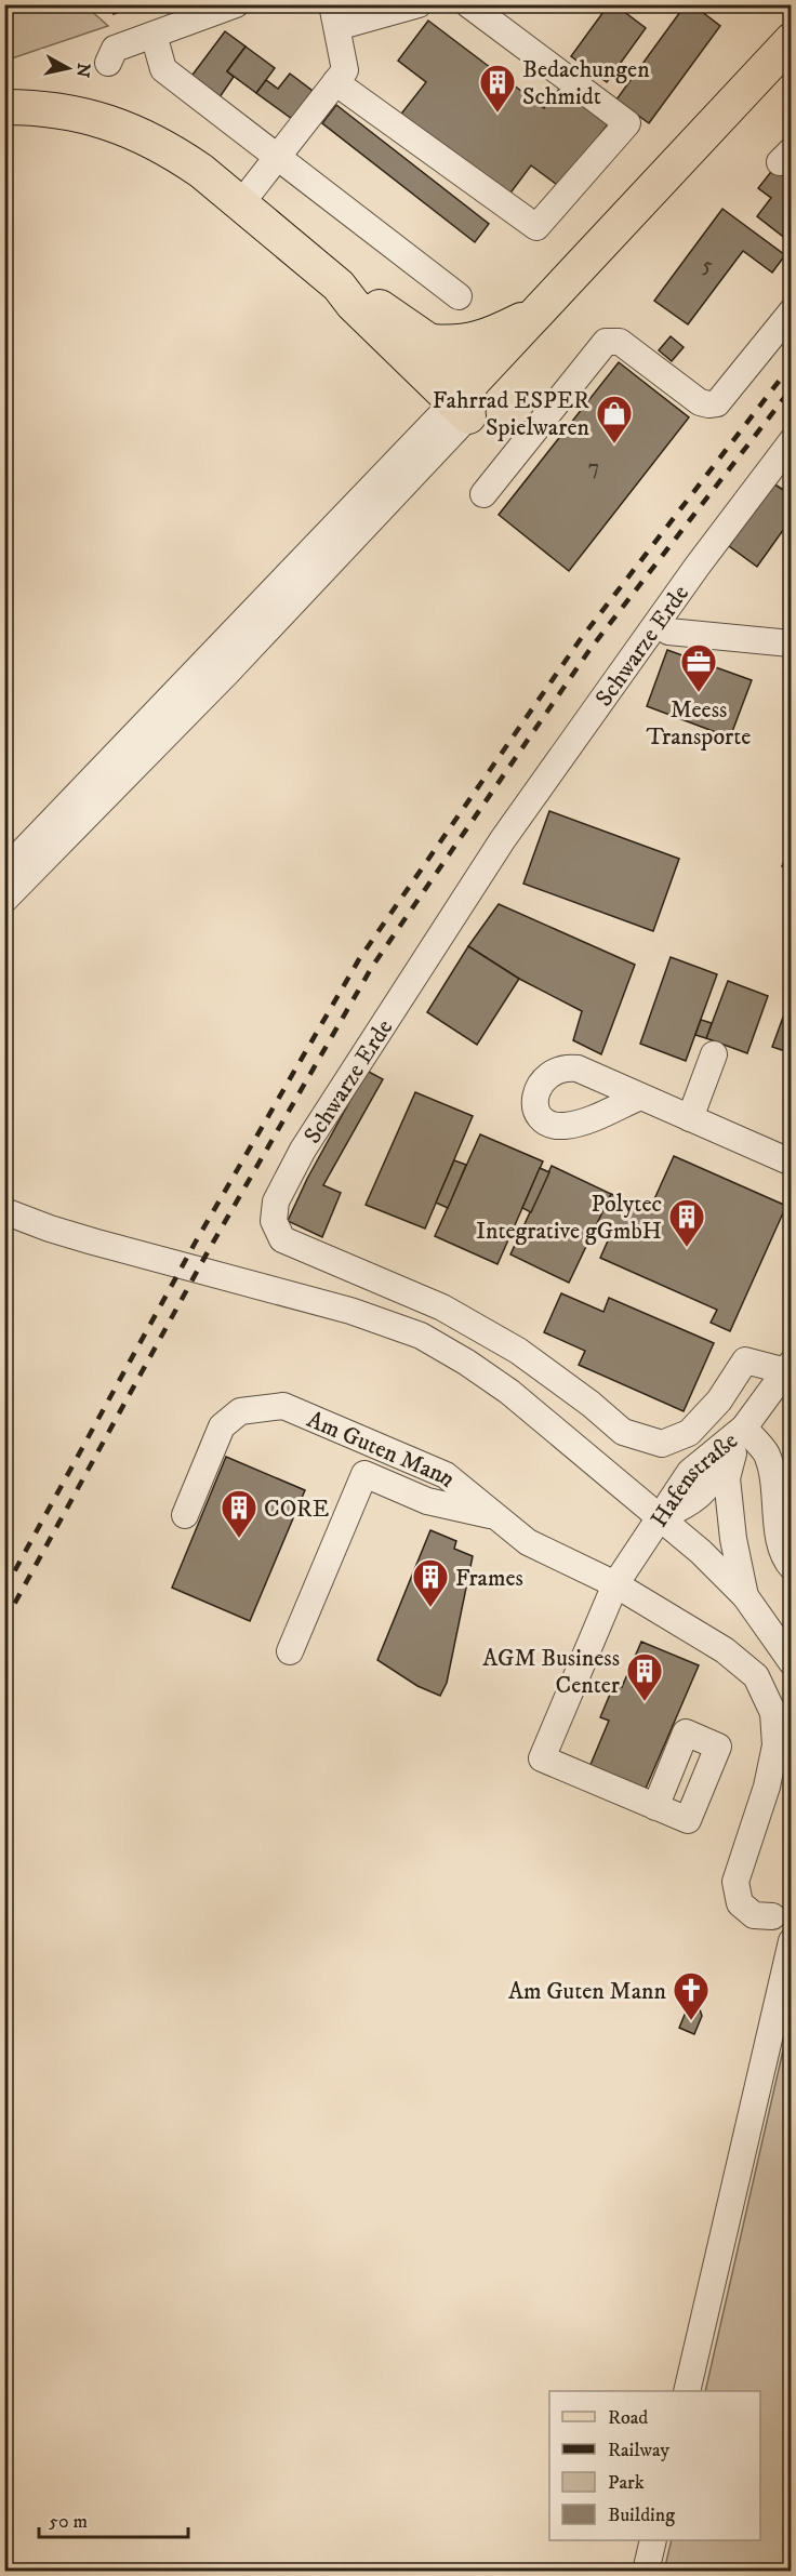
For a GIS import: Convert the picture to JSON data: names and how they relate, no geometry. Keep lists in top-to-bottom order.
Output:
{
  "streets": {
    "street": ["Schwarze Erde", "Am Guten Mann", "Hafenstraße"]
  },
  "crossings": [
    ["Schwarze Erde", "Hafenstraße"]
  ],
  "places": {
    "building": [
      "Bedachungen Schmidt",
      "Polytec Integrative gGmbH",
      "CORE",
      "Frames",
      "AGM Business Center"
    ],
    "shop": ["Fahrrad ESPER Spielwaren"],
    "office": ["Meess Transporte"],
    "church": ["Am Guten Mann"]
  },
  "house_numbers": ["5", "7"],
  "legend": [
    "Road",
    "Railway",
    "Park",
    "Building"
  ],
  "scale_bar": "50 m",
  "north": "right"
}
